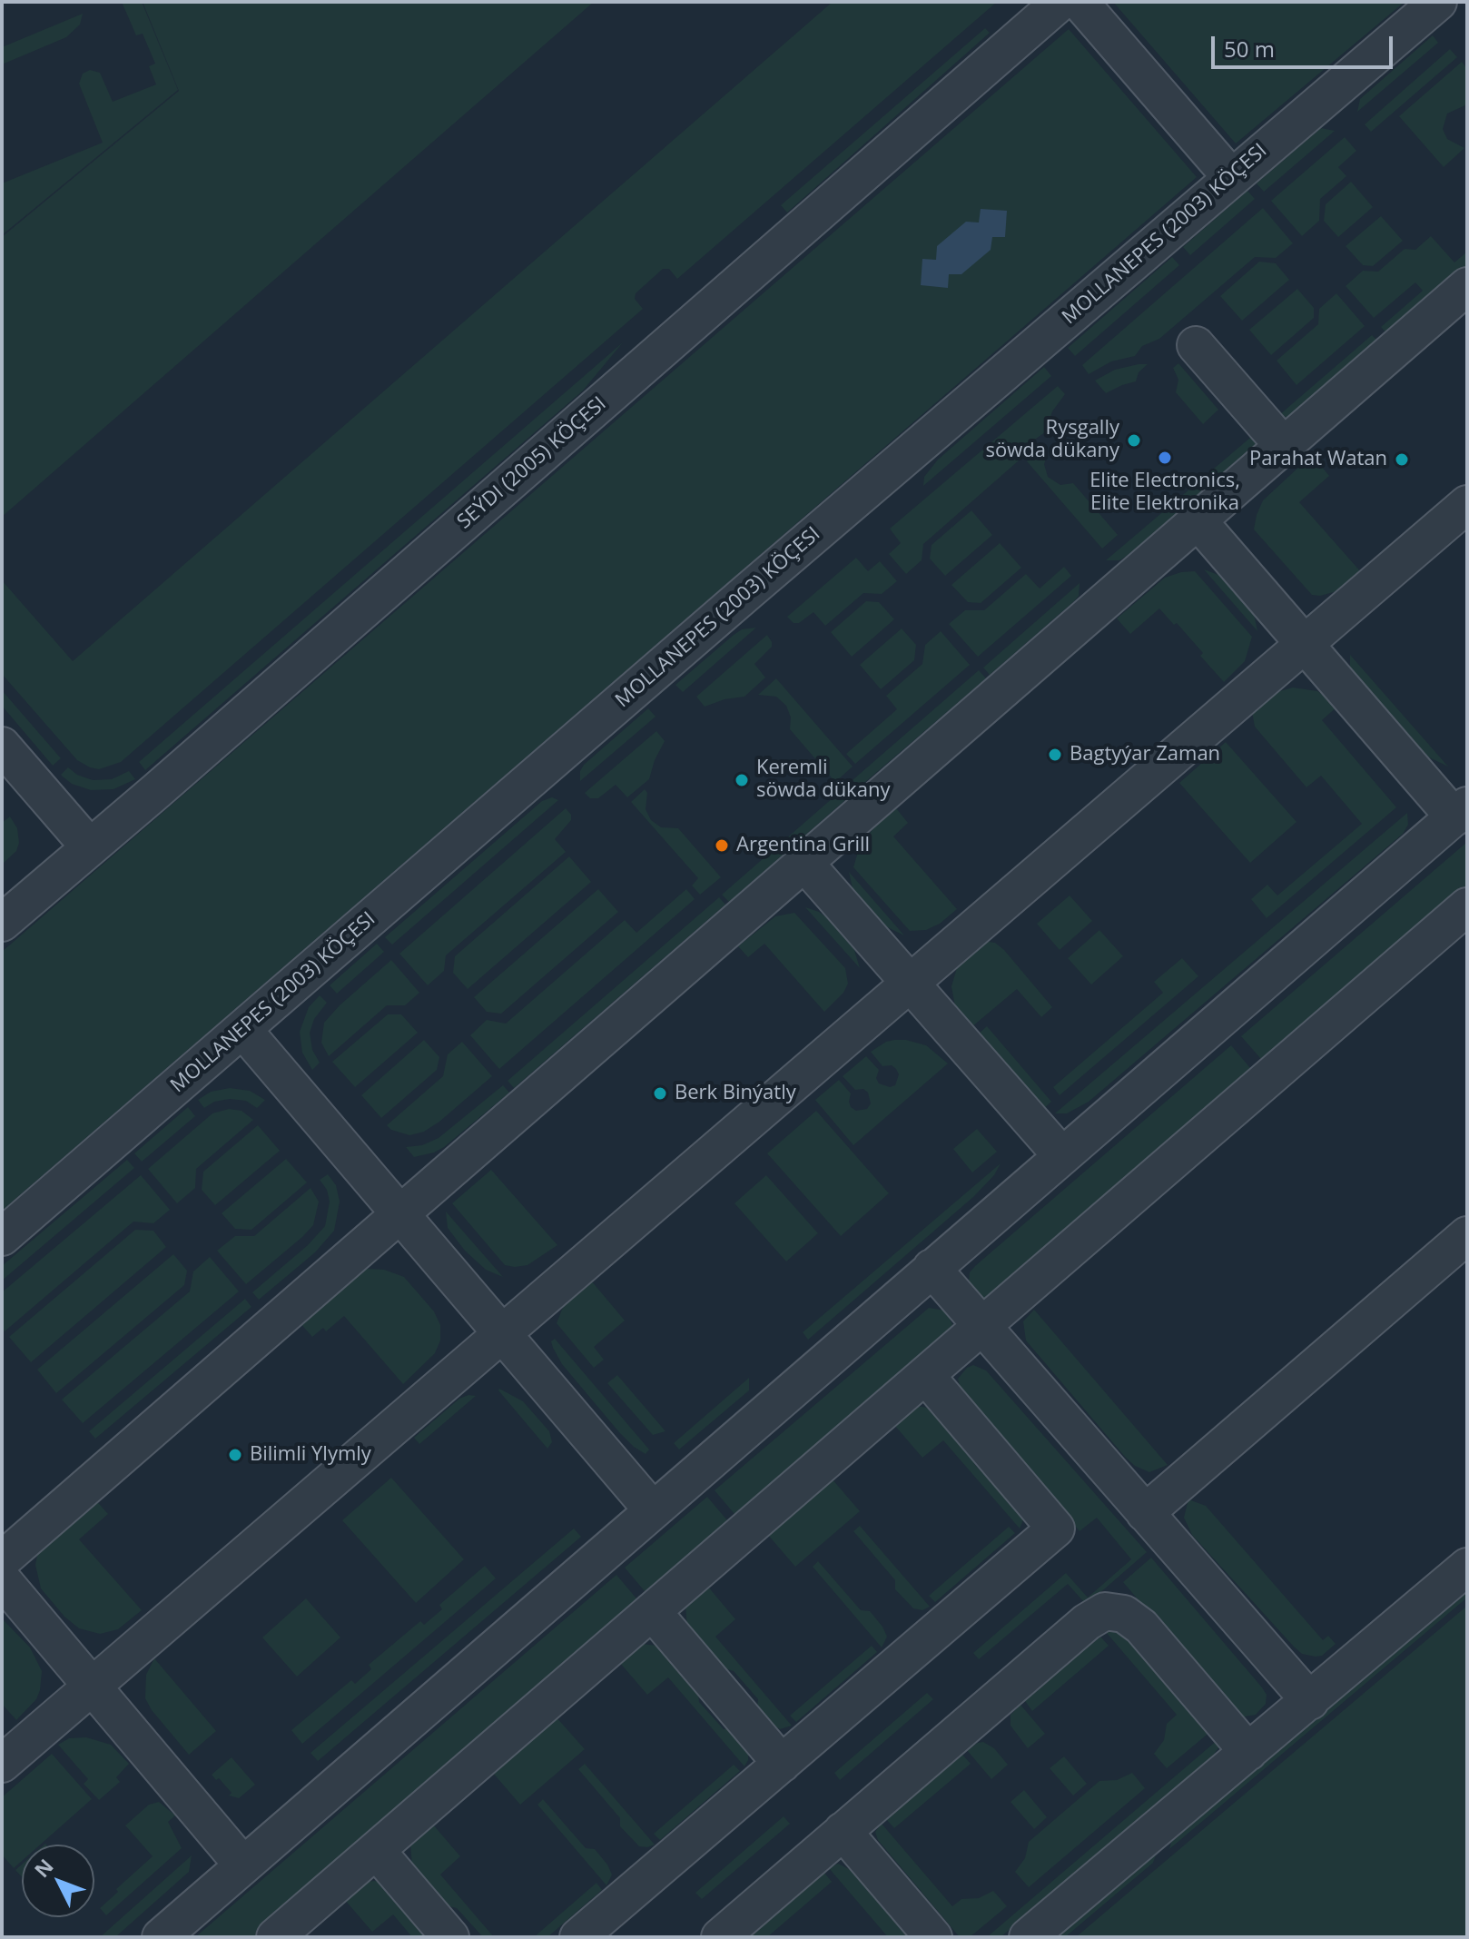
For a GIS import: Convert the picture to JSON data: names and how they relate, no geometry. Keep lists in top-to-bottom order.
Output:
{
  "streets": {
    "street": ["MOLLANEPES (2003) KÖÇESI", "SEÝDI (2005) KÖÇESI"]
  },
  "places": [
    "Rysgally söwda dükany",
    "Elite Electronics, Elite Elektronika",
    "Parahat Watan",
    "Bagtyýar Zaman",
    "Keremli söwda dükany",
    "Argentina Grill",
    "Berk Binýatly",
    "Bilimli Ylymly"
  ],
  "scale_bar": "50 m",
  "north": "top left"
}
